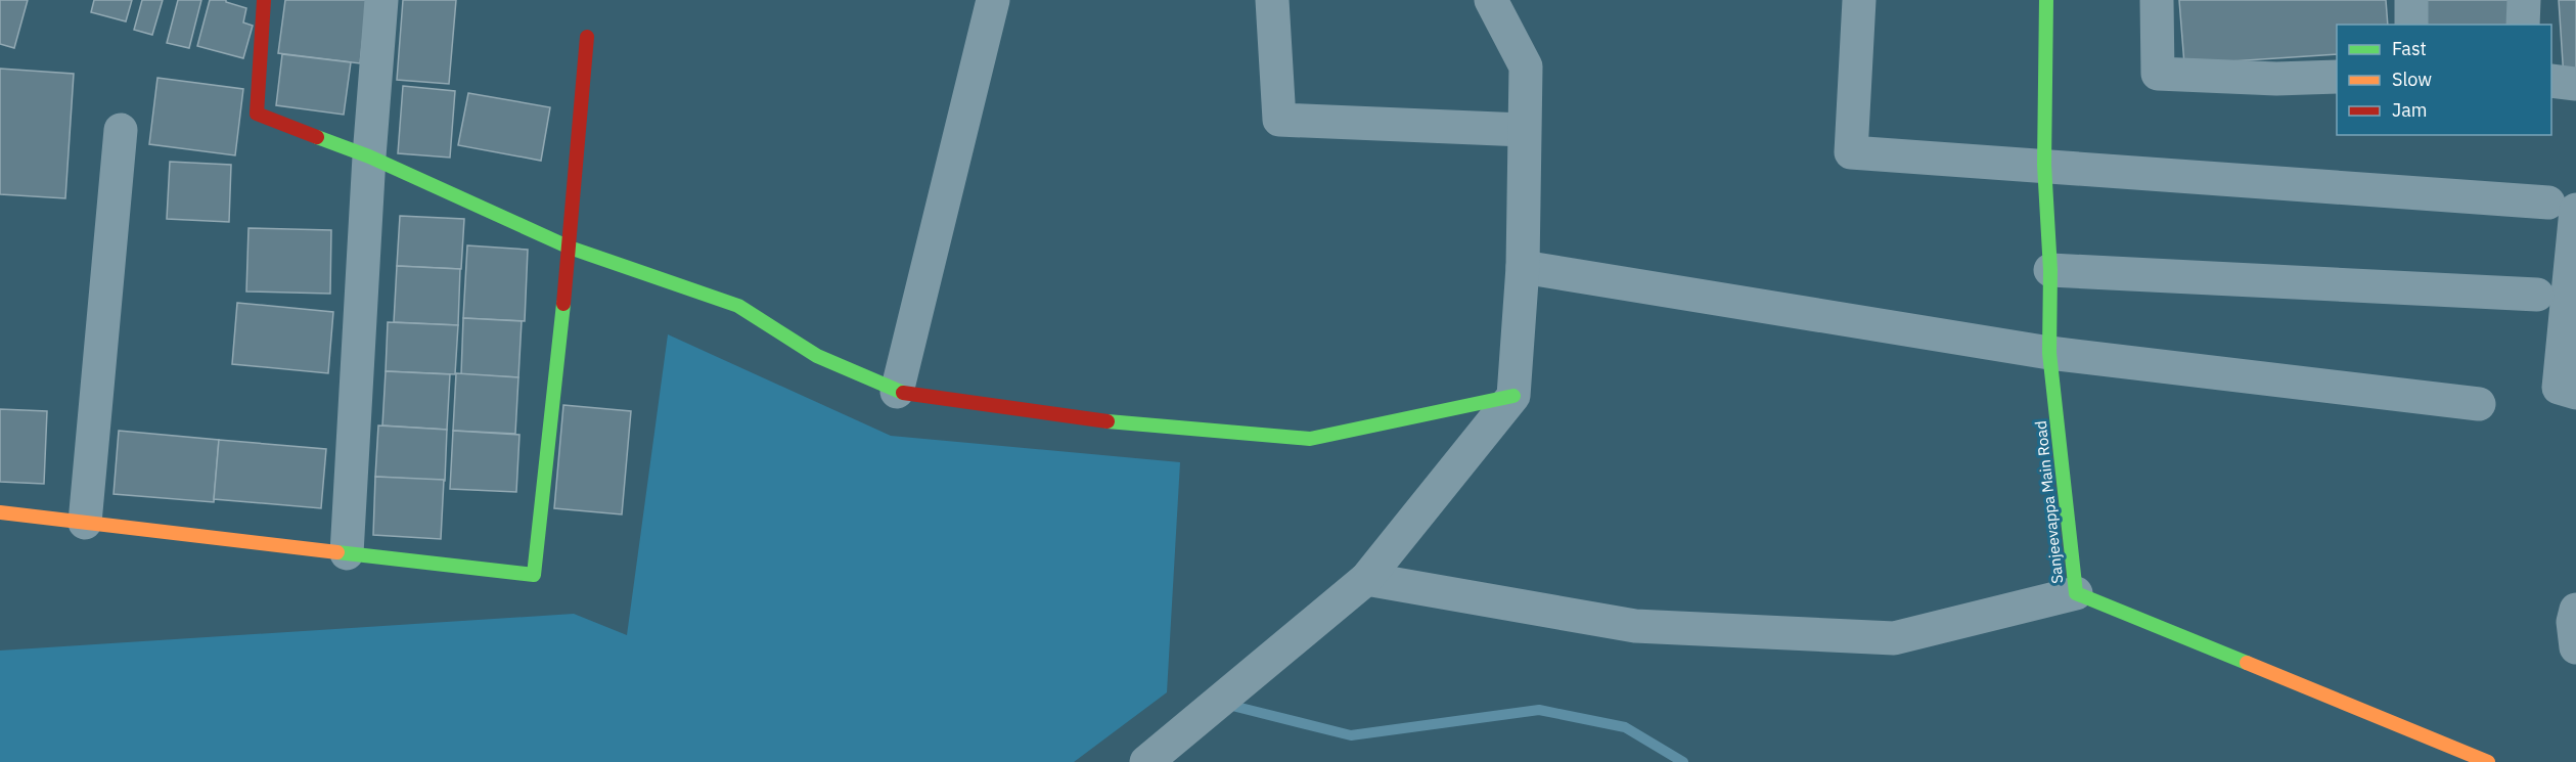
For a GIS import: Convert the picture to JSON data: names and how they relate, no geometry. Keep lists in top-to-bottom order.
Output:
{
  "streets": {
    "street": ["Sanjeevappa Main Road"]
  },
  "legend": ["Fast", "Slow", "Jam"]
}
